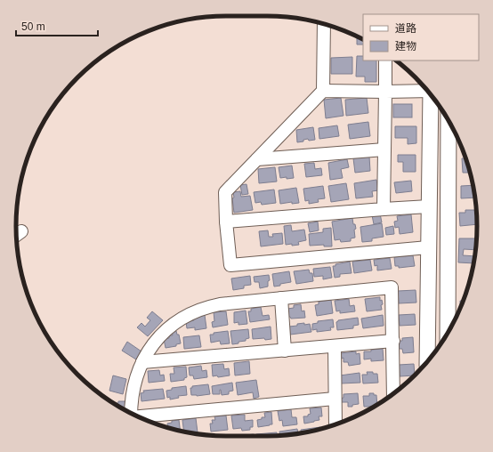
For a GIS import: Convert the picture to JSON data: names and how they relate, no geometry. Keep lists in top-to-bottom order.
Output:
{
  "legend": ["道路", "建物"],
  "scale_bar": "50 m"
}
